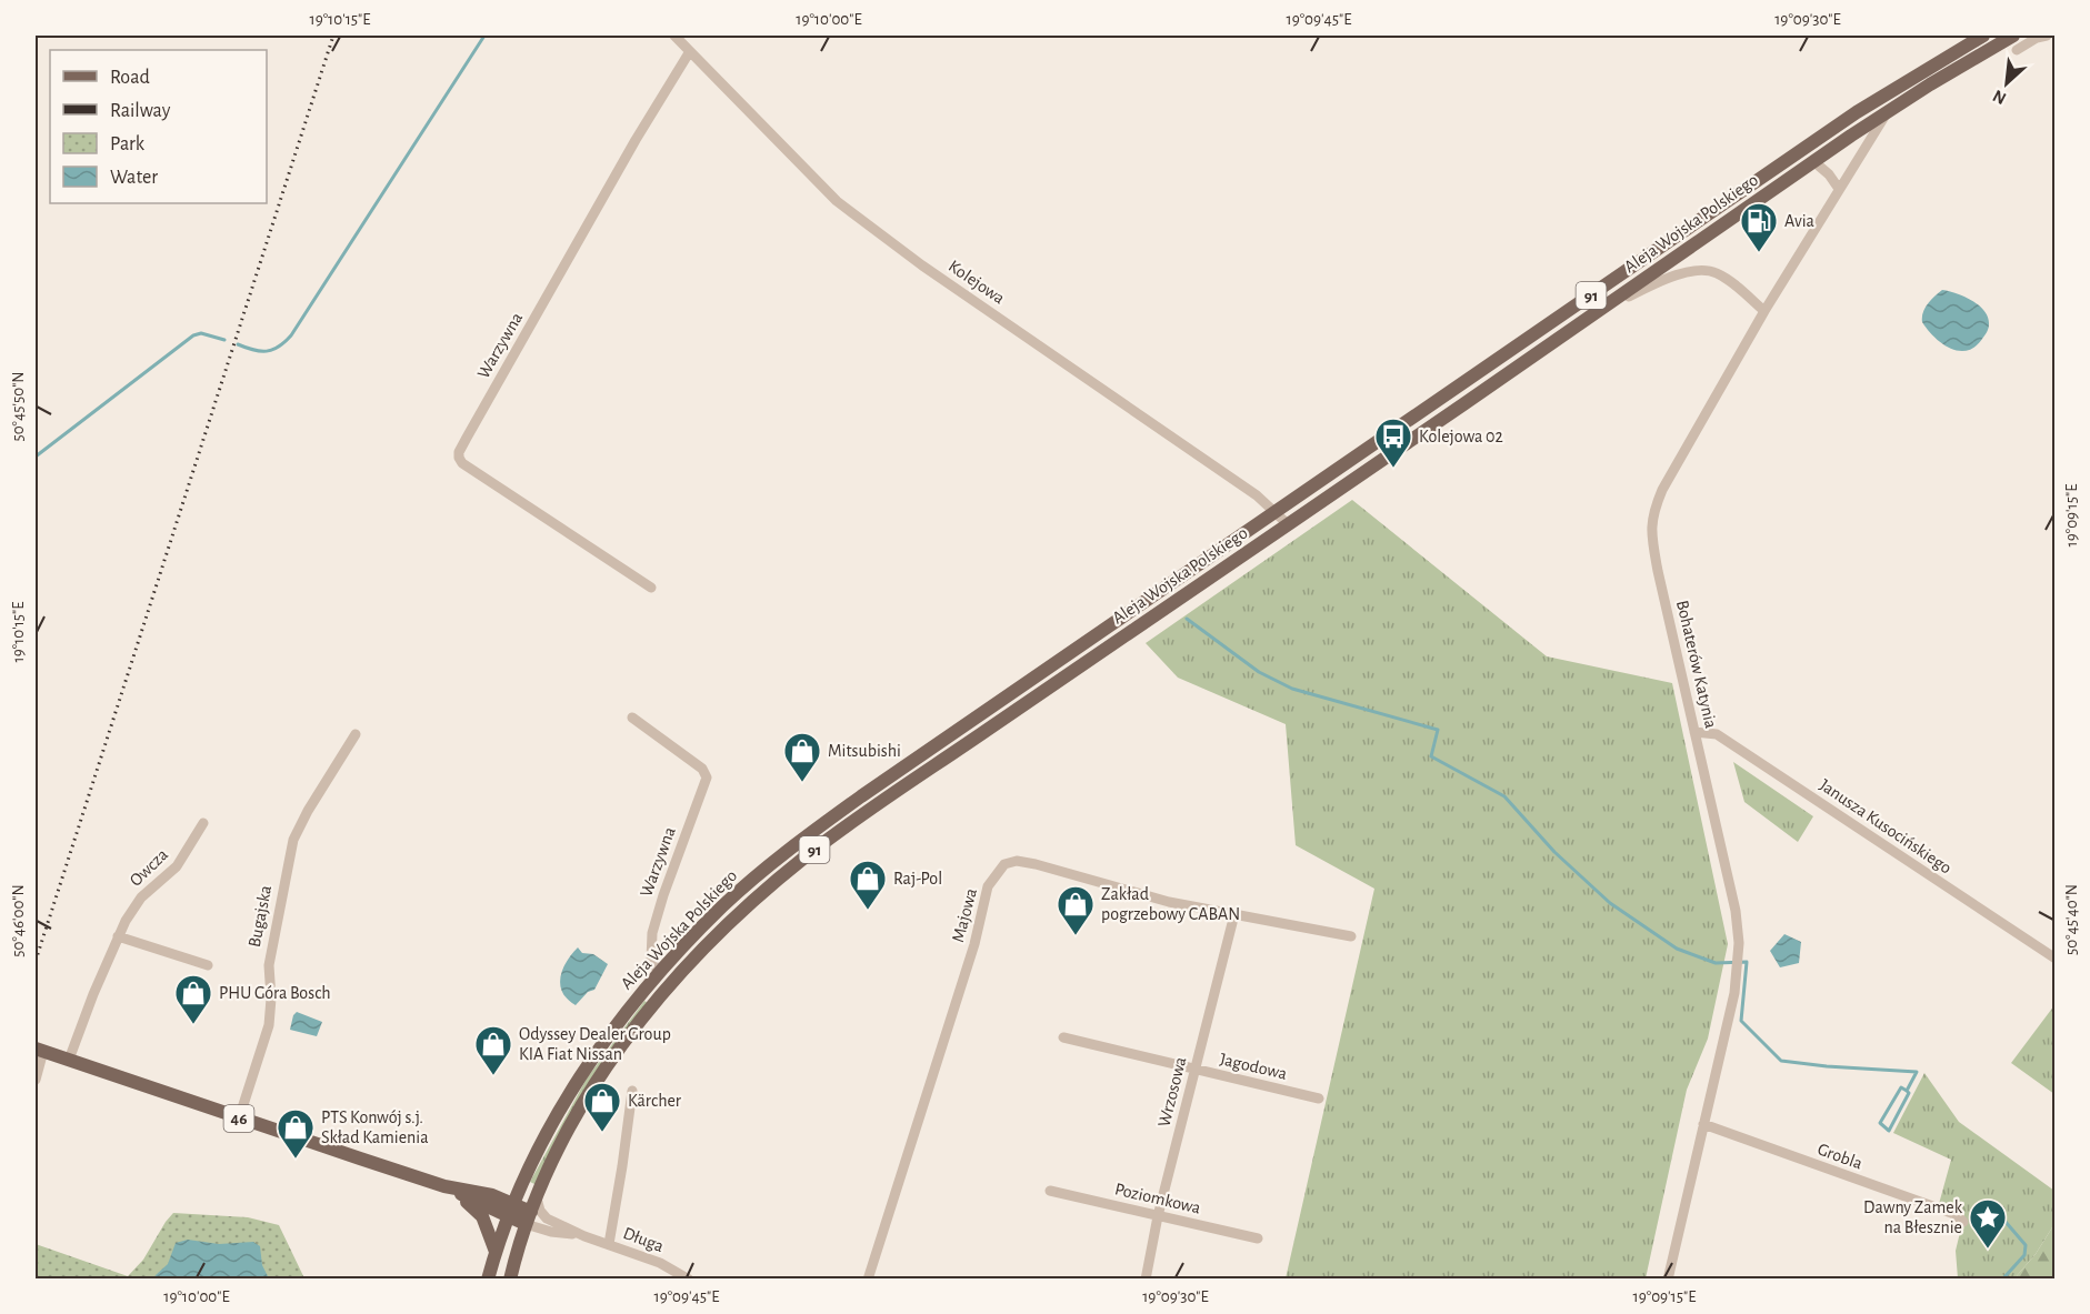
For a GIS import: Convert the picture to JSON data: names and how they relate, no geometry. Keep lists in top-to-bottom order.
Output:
{
  "streets": {
    "main road": ["Aleja Wojska Polskiego", "91", "46"],
    "street": [
      "Kolejowa",
      "Warzywna",
      "Bohaterów Katynia",
      "Janusza Kusocińskiego",
      "Owcza",
      "Majowa",
      "Bugajska",
      "Jagodowa",
      "Wrzosowa",
      "Grobla",
      "Poziomkowa",
      "Długa"
    ]
  },
  "crossings": [
    ["Aleja Wojska Polskiego", "Kolejowa"],
    ["Aleja Wojska Polskiego", "Warzywna"],
    ["Aleja Wojska Polskiego", "Bohaterów Katynia"],
    ["Aleja Wojska Polskiego", "46"],
    ["Aleja Wojska Polskiego", "Długa"],
    ["Kolejowa", "Warzywna"],
    ["Bohaterów Katynia", "Janusza Kusocińskiego"],
    ["Bohaterów Katynia", "Grobla"],
    ["Owcza", "46"],
    ["Majowa", "Wrzosowa"],
    ["Bugajska", "46"],
    ["Jagodowa", "Wrzosowa"],
    ["Wrzosowa", "Poziomkowa"]
  ],
  "places": {
    "fuel station": ["Avia"],
    "bus stop": ["Kolejowa 02"],
    "shop": [
      "Mitsubishi",
      "Raj-Pol",
      "Zakład pogrzebowy CABAN",
      "PHU Góra Bosch",
      "Odyssey Dealer Group KIA Fiat Nissan",
      "Kärcher",
      "PTS Konwój s.j. Skład Kamienia"
    ],
    "place": ["Dawny Zamek na Błesznie"]
  },
  "legend": [
    "Road",
    "Railway",
    "Park",
    "Water"
  ],
  "north": "bottom left",
  "coordinates": [
    "19°10'15\"E",
    "19°10'00\"E",
    "19°09'45\"E",
    "19°09'30\"E",
    "50°45'50\"N",
    "19°09'15\"E",
    "50°45'40\"N",
    "50°46'00\"N"
  ]
}
